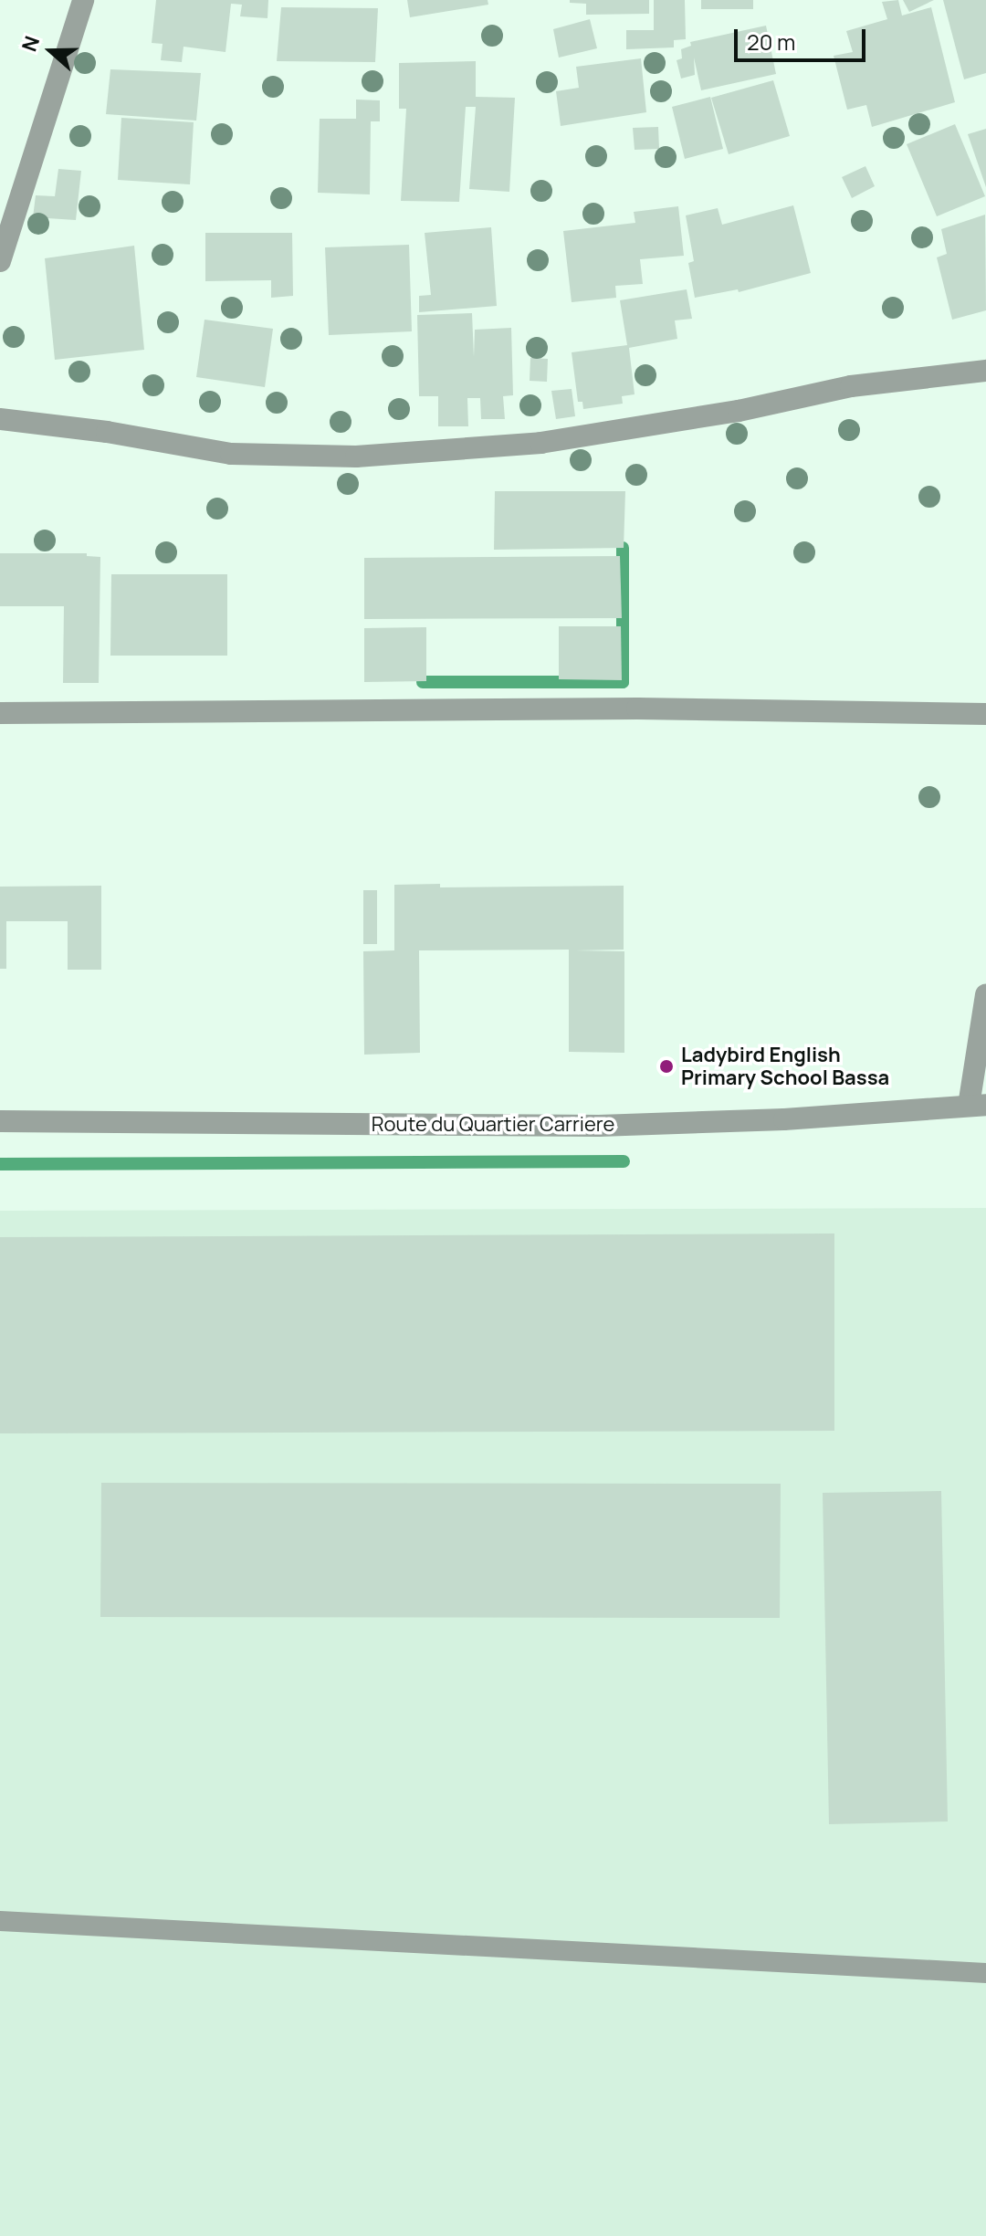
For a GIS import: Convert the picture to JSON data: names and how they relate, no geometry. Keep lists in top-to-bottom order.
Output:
{
  "streets": {
    "street": ["Route du Quartier Carriere"]
  },
  "places": ["Ladybird English Primary School Bassa"],
  "scale_bar": "20 m",
  "north": "left"
}
